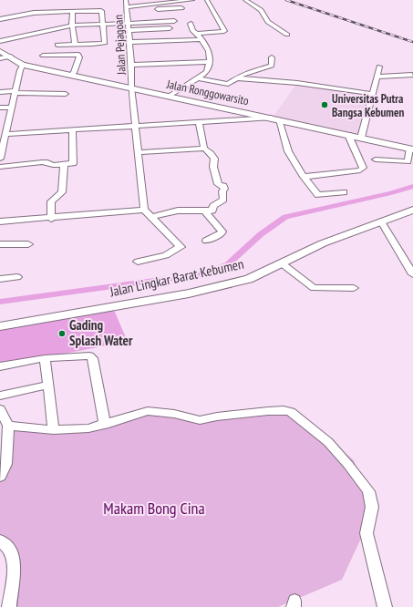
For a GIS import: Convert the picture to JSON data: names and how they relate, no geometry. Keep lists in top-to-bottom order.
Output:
{
  "streets": {
    "main road": ["Jalan Ronggowarsito", "Jalan Lingkar Barat Kebumen"],
    "street": ["Jalan Pejagoan"]
  },
  "crossings": [
    ["Jalan Pejagoan", "Jalan Ronggowarsito"]
  ],
  "parks": ["Makam Bong Cina"],
  "places": ["Universitas Putra Bangsa Kebumen", "Gading Splash Water"]
}
